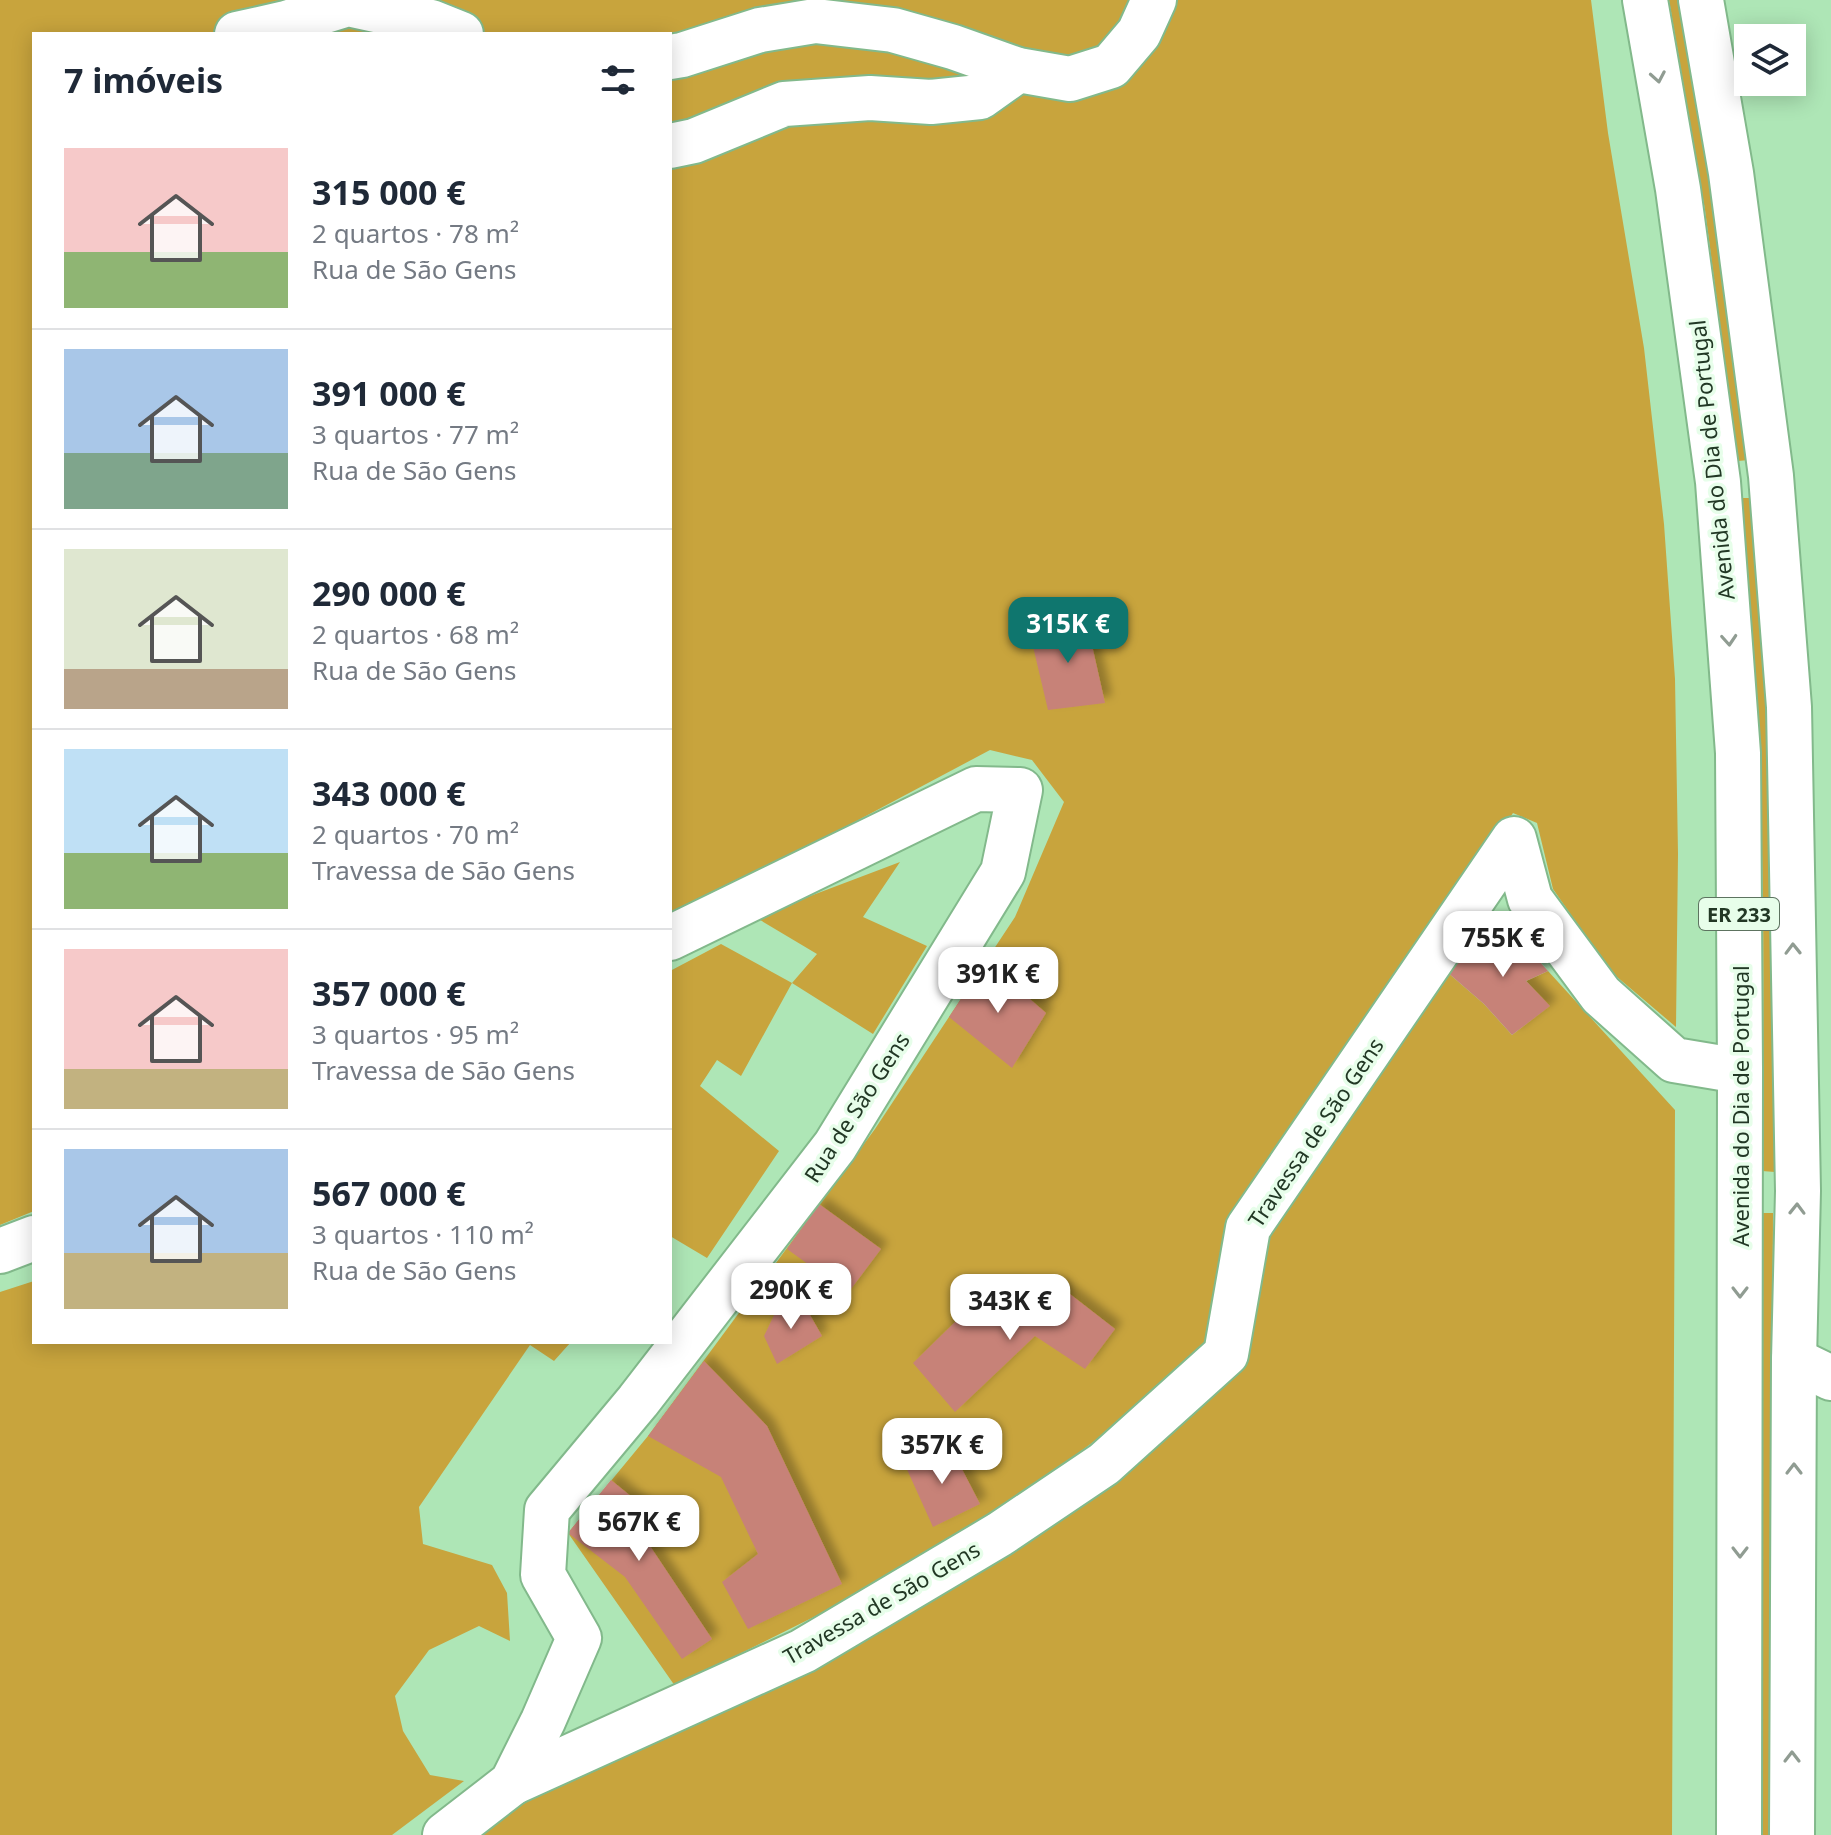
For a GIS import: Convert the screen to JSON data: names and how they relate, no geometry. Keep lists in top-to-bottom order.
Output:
{
  "streets": {
    "street": [
      "Avenida do Dia de Portugal",
      "ER 233",
      "Rua de São Gens",
      "Travessa de São Gens"
    ]
  },
  "crossings": [
    ["Avenida do Dia de Portugal", "Travessa de São Gens"],
    ["Rua de São Gens", "Travessa de São Gens"]
  ],
  "page": {
    "heading": "7 imóveis",
    "list": [
      {
        "name": "315 000 €",
        "note": "2 quartos · 78 m² · Rua de São Gens"
      },
      {
        "name": "391 000 €",
        "note": "3 quartos · 77 m² · Rua de São Gens"
      },
      {
        "name": "290 000 €",
        "note": "2 quartos · 68 m² · Rua de São Gens"
      },
      {
        "name": "343 000 €",
        "note": "2 quartos · 70 m² · Travessa de São Gens"
      },
      {
        "name": "357 000 €",
        "note": "3 quartos · 95 m² · Travessa de São Gens"
      },
      {
        "name": "567 000 €",
        "note": "3 quartos · 110 m² · Rua de São Gens"
      }
    ],
    "price": [
      "315K €",
      "755K €",
      "391K €",
      "290K €",
      "343K €",
      "357K €",
      "567K €"
    ]
  }
}
